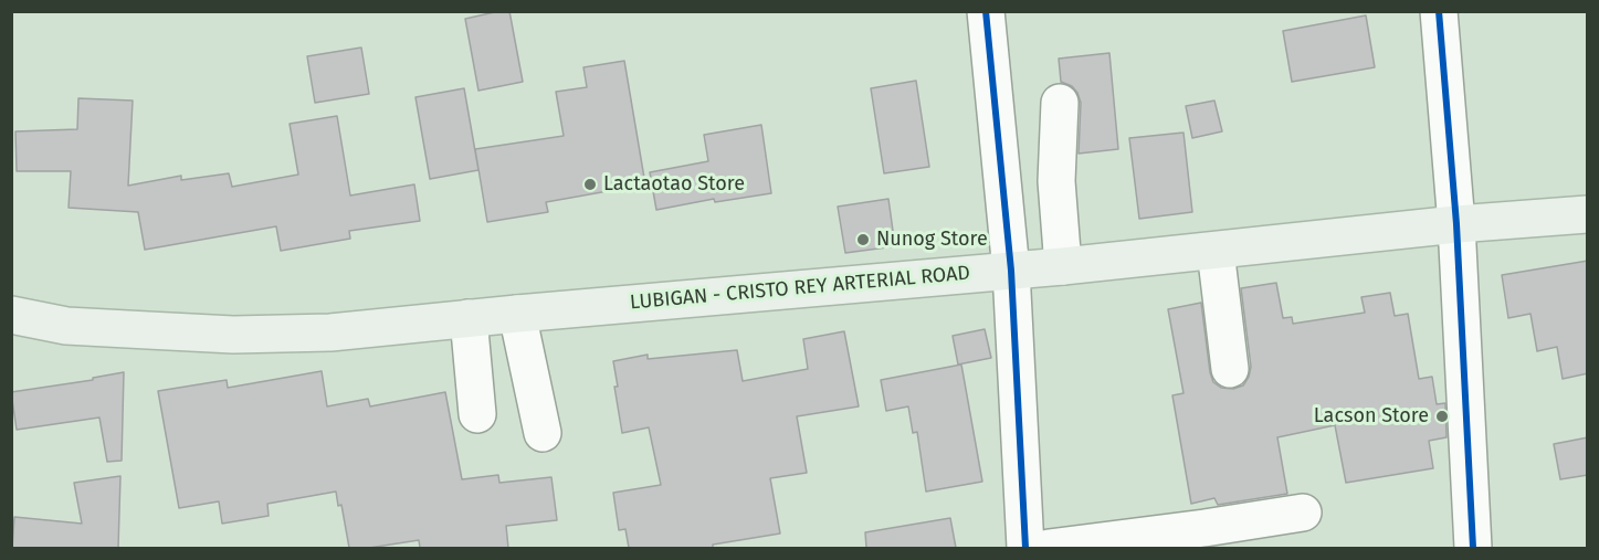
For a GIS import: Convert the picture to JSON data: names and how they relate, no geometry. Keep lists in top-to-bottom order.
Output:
{
  "streets": {
    "main road": ["LUBIGAN - CRISTO REY ARTERIAL ROAD"]
  },
  "places": ["Lactaotao Store", "Nunog Store", "Lacson Store"]
}
